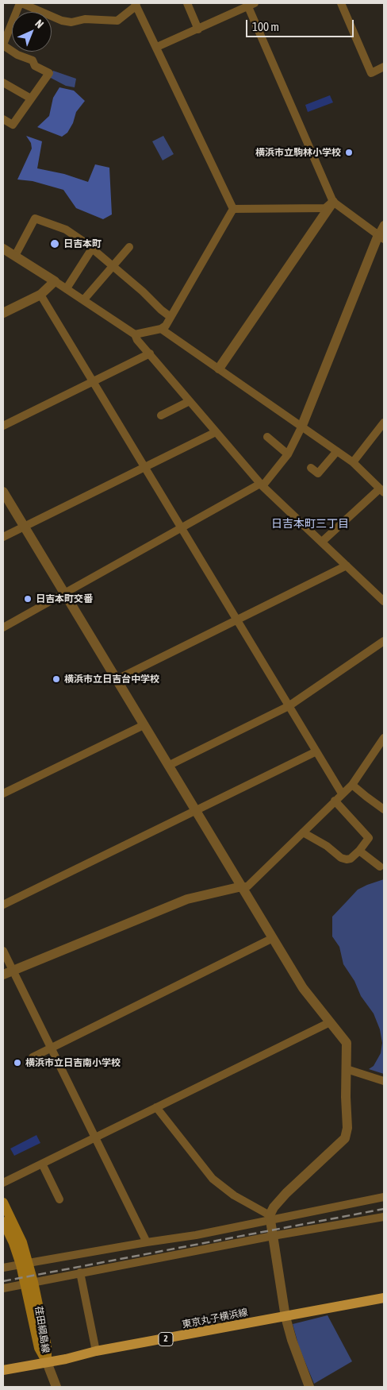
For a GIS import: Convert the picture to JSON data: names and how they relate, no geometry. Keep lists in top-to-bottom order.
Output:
{
  "streets": {
    "main road": ["東京丸子横浜線", "荏田綱島線", "2"]
  },
  "crossings": [
    ["東京丸子横浜線", "荏田綱島線"]
  ],
  "districts": ["日吉本町三丁目"],
  "places": [
    "横浜市立駒林小学校",
    "日吉本町",
    "日吉本町交番",
    "横浜市立日吉台中学校",
    "横浜市立日吉南小学校"
  ],
  "scale_bar": "100 m",
  "north": "top right"
}
